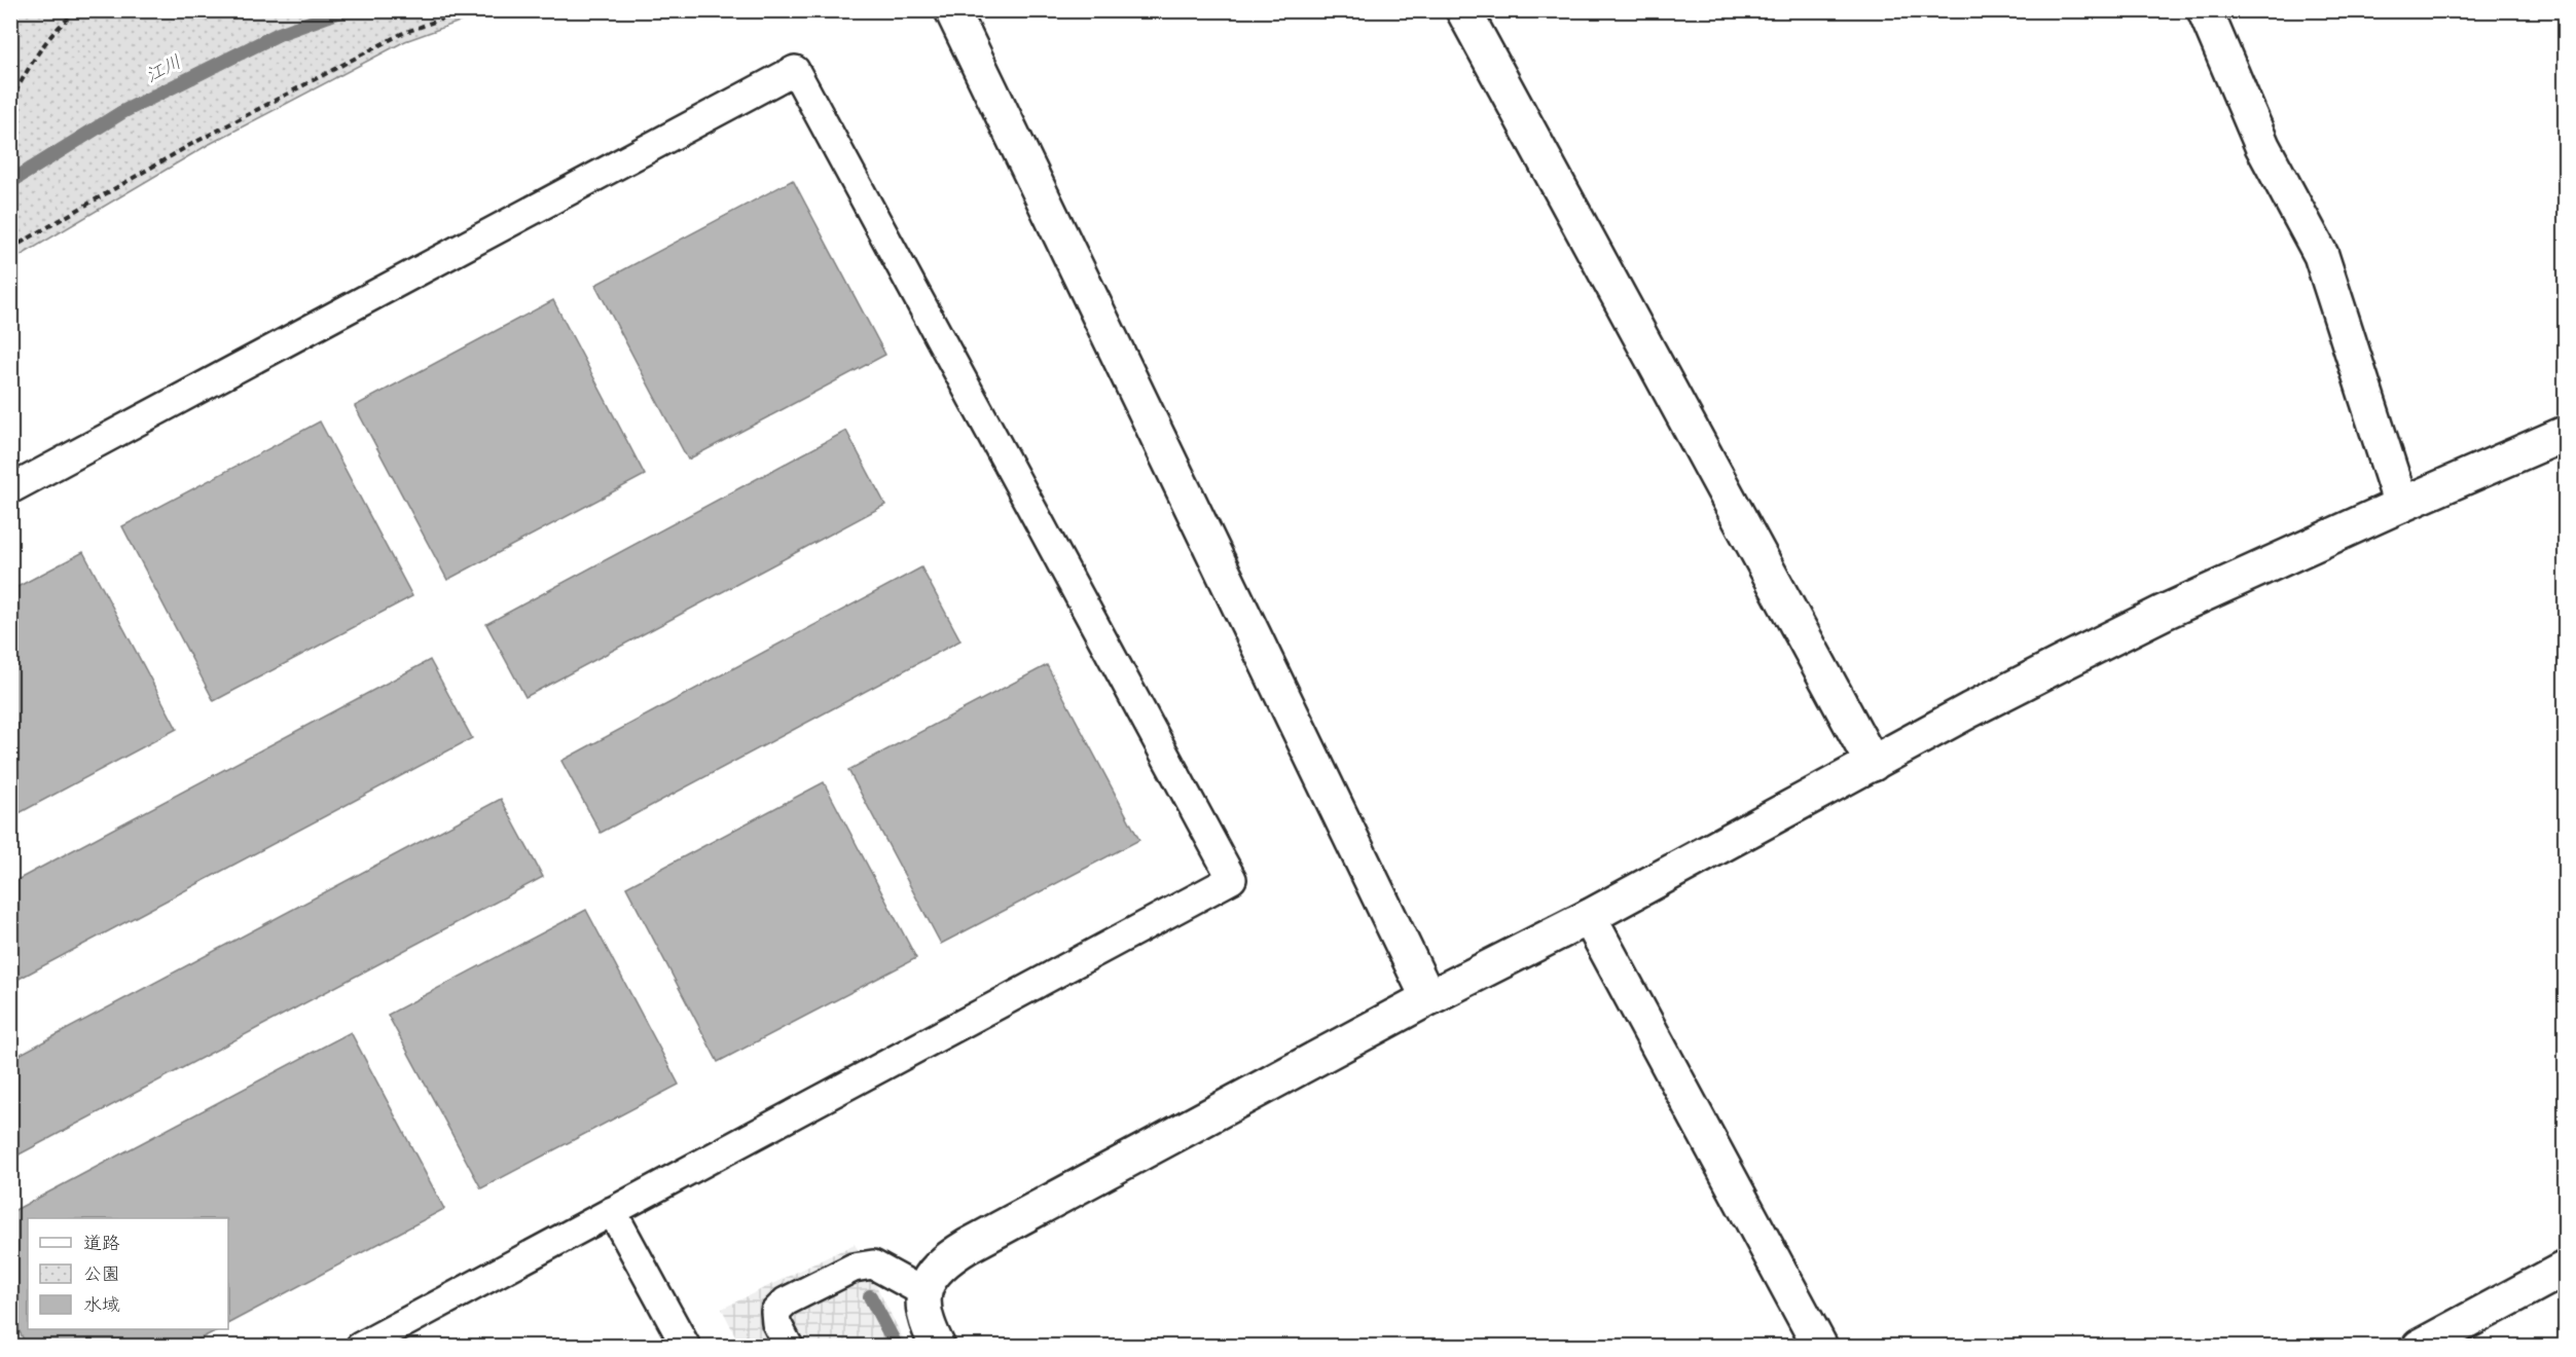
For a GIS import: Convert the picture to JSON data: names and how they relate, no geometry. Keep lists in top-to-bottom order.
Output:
{
  "water": ["江川"],
  "legend": ["道路", "公園", "水域"]
}
